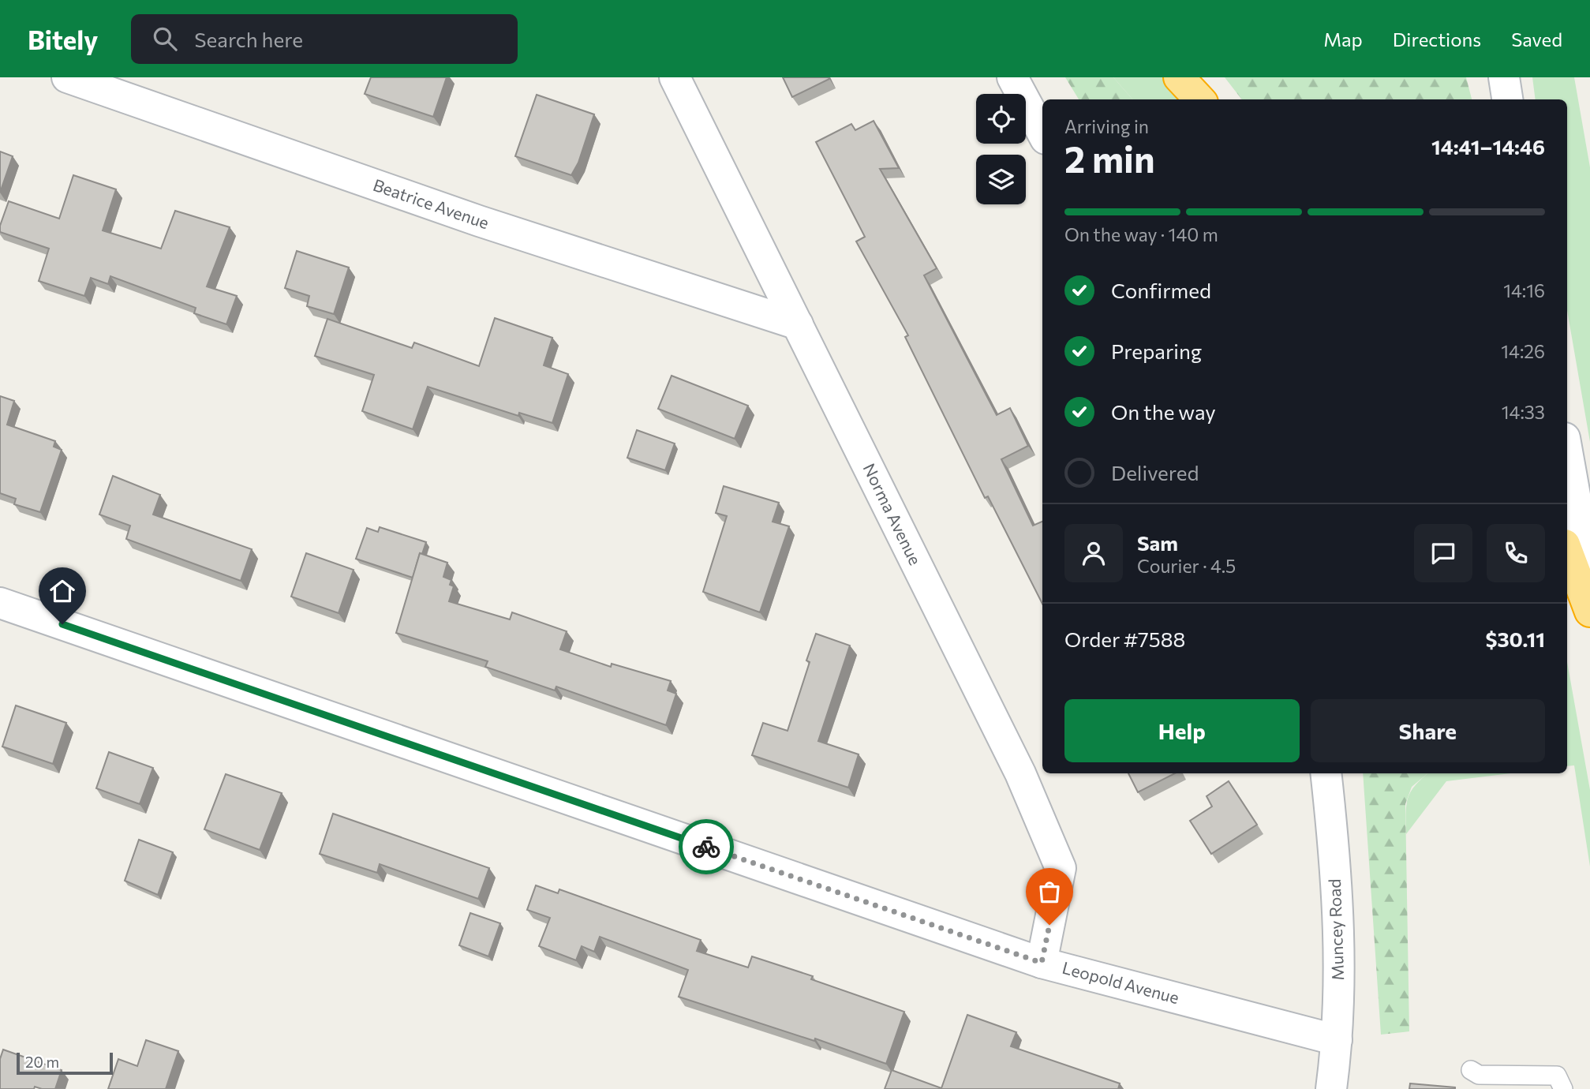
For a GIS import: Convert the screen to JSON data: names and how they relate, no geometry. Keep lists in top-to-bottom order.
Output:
{
  "streets": {
    "street": [
      "Beatrice Avenue",
      "Norma Avenue",
      "Muncey Road",
      "Leopold Avenue"
    ]
  },
  "crossings": [
    ["Beatrice Avenue", "Norma Avenue"],
    ["Norma Avenue", "Leopold Avenue"],
    ["Muncey Road", "Leopold Avenue"]
  ],
  "scale_bar": "20 m",
  "page": {
    "header": "Bitely",
    "search": "Search here",
    "nav": ["Map", "Directions", "Saved"],
    "heading": ["2 min", "Arriving in", "14:41–14:46"],
    "panel": [
      "Sam",
      "Courier · 4.5",
      "Order #7588",
      "$30.11"
    ],
    "bar": "On the way · 140 m",
    "list": [
      ["Confirmed", "14:16"],
      ["Preparing", "14:26"],
      ["On the way", "14:33"],
      "Delivered"
    ],
    "buttons": ["Help", "Share"],
    "scale": "20 m"
  }
}
